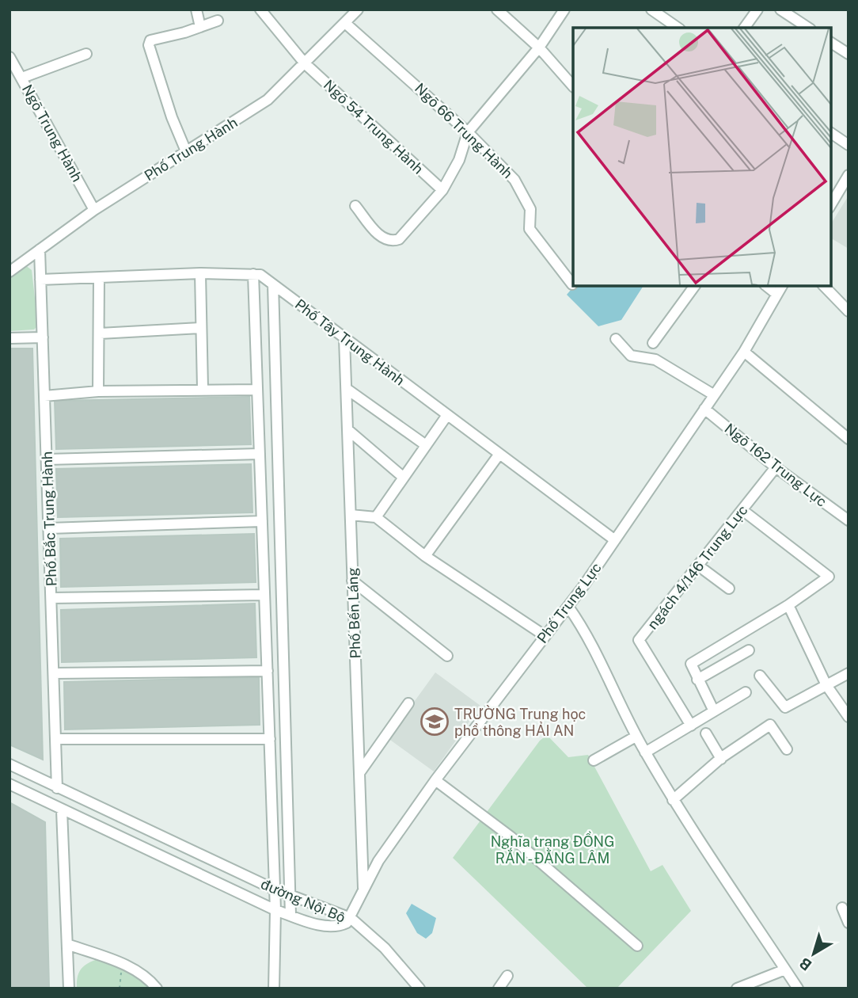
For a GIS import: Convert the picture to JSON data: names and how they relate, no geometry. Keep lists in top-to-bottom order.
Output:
{
  "streets": {
    "street": [
      "Ngõ 54 Trung Hành",
      "Ngõ 66 Trung Hành",
      "Ngõ Trung Hành",
      "Phố Trung Hành",
      "Phố Tây Trung Hành",
      "Ngõ 162 Trung Lực",
      "Phố Bắc Trung Hành",
      "ngách 4/146 Trung Lực",
      "Phố Trung Lực",
      "Phố Bến Láng",
      "đường Nội Bộ"
    ]
  },
  "crossings": [
    ["Ngõ 54 Trung Hành", "Phố Trung Hành"],
    ["Ngõ 66 Trung Hành", "Phố Trung Hành"],
    ["Ngõ Trung Hành", "Phố Trung Hành"],
    ["Phố Trung Hành", "Phố Bắc Trung Hành"],
    ["Phố Tây Trung Hành", "Phố Bắc Trung Hành"],
    ["Phố Tây Trung Hành", "Phố Trung Lực"],
    ["Phố Tây Trung Hành", "Phố Bến Láng"],
    ["Ngõ 162 Trung Lực", "ngách 4/146 Trung Lực"],
    ["Ngõ 162 Trung Lực", "Phố Trung Lực"],
    ["Phố Bắc Trung Hành", "đường Nội Bộ"],
    ["Phố Trung Lực", "Phố Bến Láng"],
    ["Phố Trung Lực", "đường Nội Bộ"]
  ],
  "parks": ["Nghĩa trang ĐỒNG RẮN - ĐẰNG LÂM"],
  "places": {
    "school or university": ["TRƯỜNG Trung học phổ thông HẢI AN"]
  },
  "north": "bottom left"
}
